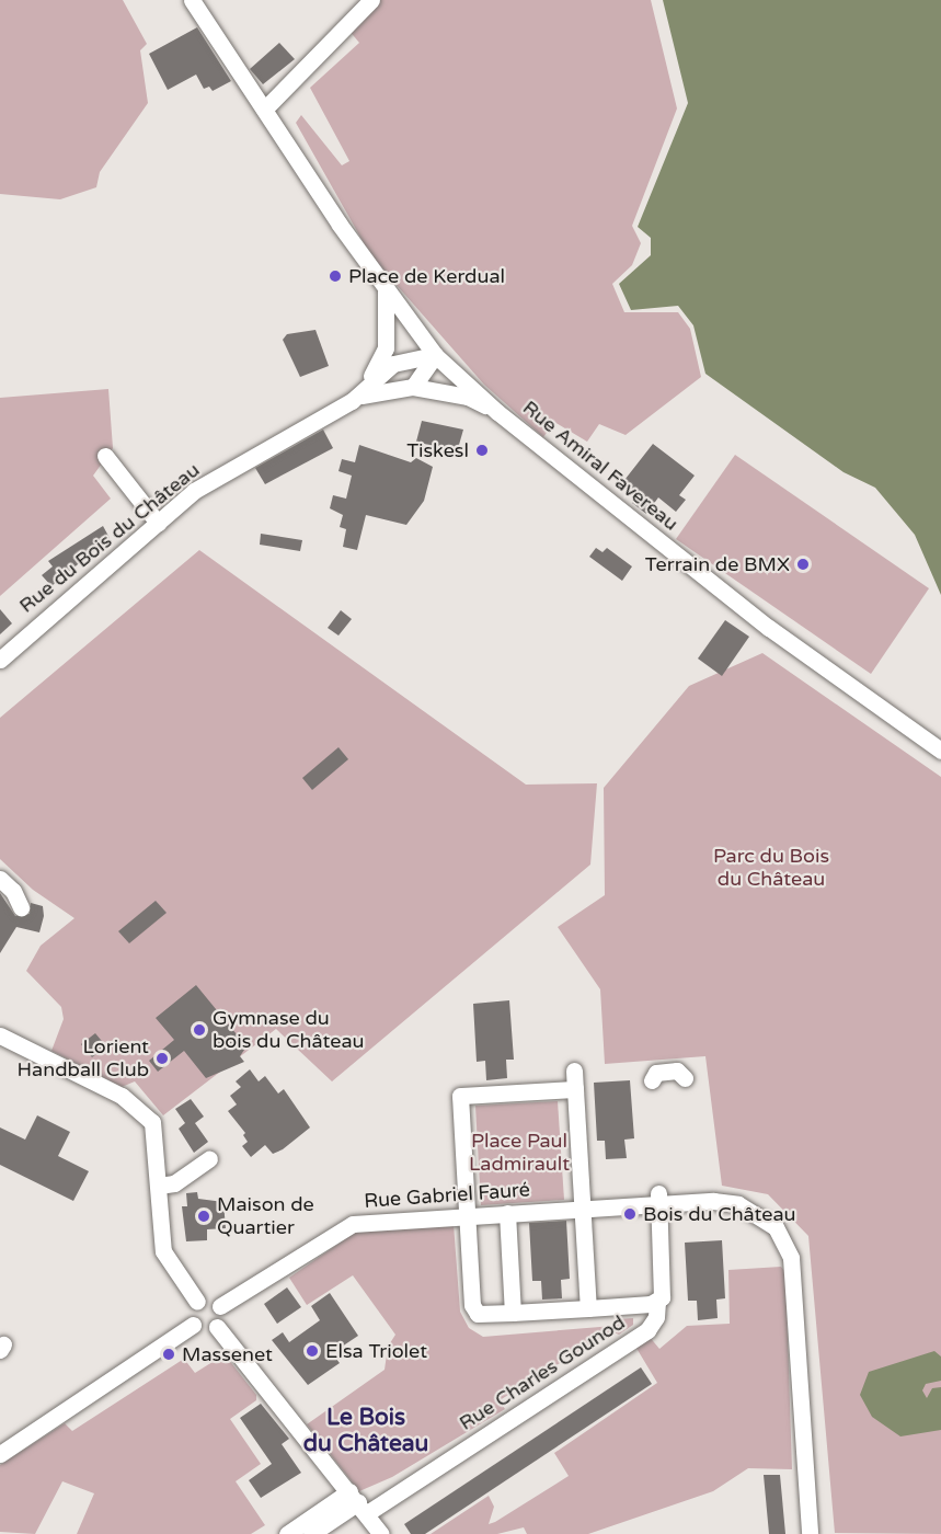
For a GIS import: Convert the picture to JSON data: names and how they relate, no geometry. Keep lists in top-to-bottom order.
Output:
{
  "streets": {
    "street": [
      "Rue Amiral Favereau",
      "Rue du Bois du Château",
      "Rue Gabriel Fauré",
      "Rue Charles Gounod"
    ]
  },
  "crossings": [
    ["Rue Amiral Favereau", "Rue du Bois du Château"],
    ["Rue Gabriel Fauré", "Rue Charles Gounod"]
  ],
  "districts": ["Le Bois du Château"],
  "parks": ["Parc du Bois du Château", "Place Paul Ladmirault"],
  "places": [
    "Place de Kerdual",
    "Tiskesl",
    "Terrain de BMX",
    "Gymnase du bois du Château",
    "Lorient Handball Club",
    "Bois du Château",
    "Maison de Quartier",
    "Elsa Triolet",
    "Massenet"
  ]
}
